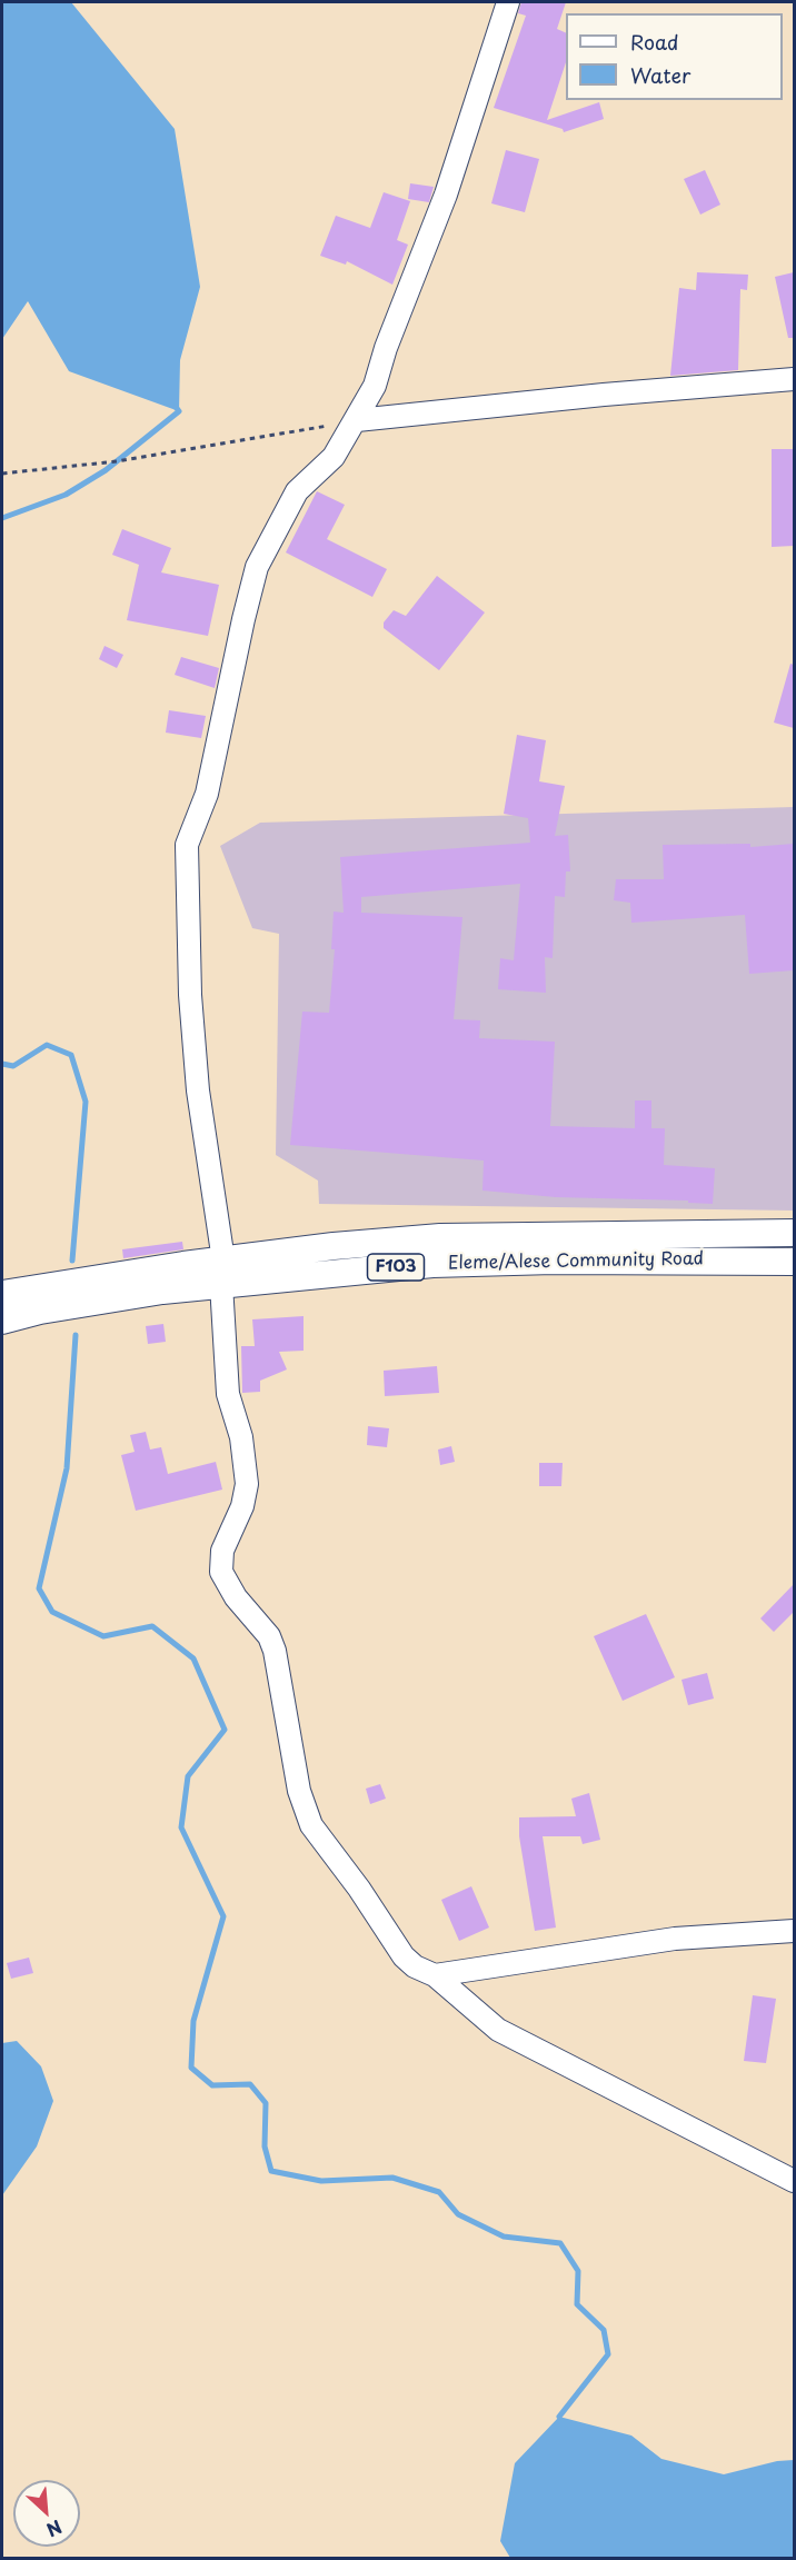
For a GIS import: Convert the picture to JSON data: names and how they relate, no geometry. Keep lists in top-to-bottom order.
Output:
{
  "streets": {
    "main road": ["Eleme/Alese Community Road", "F103"]
  },
  "legend": ["Road", "Water"],
  "north": "bottom right"
}
